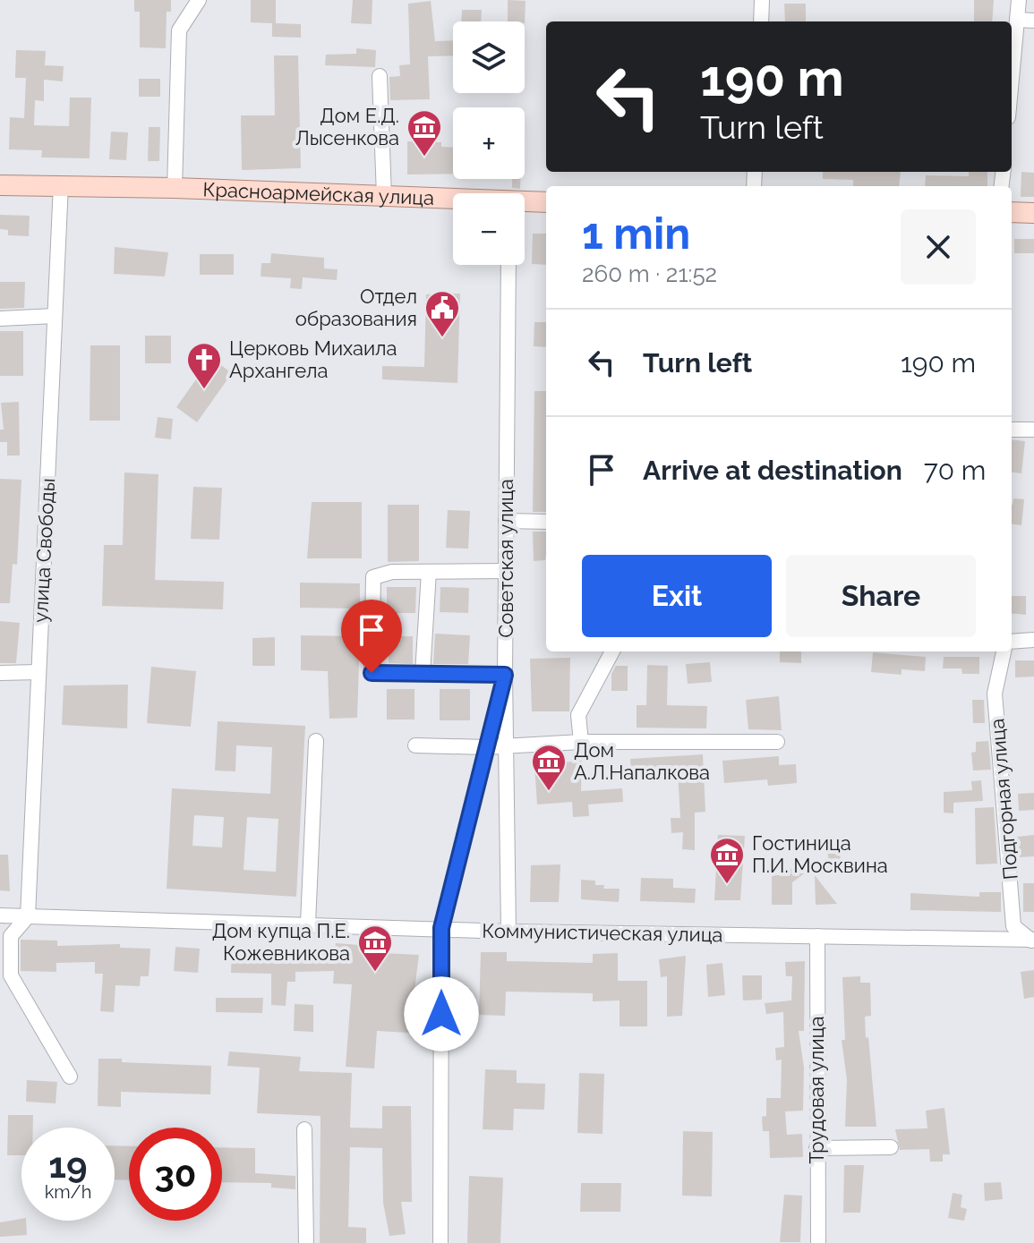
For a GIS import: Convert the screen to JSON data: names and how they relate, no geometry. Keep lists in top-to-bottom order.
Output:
{
  "streets": {
    "main road": ["Красноармейская улица"],
    "street": [
      "улица Свободы",
      "Советская улица",
      "Подгорная улица",
      "Коммунистическая улица",
      "Трудовая улица"
    ]
  },
  "crossings": [
    ["Красноармейская улица", "улица Свободы"],
    ["улица Свободы", "Коммунистическая улица"],
    ["Советская улица", "Коммунистическая улица"],
    ["Подгорная улица", "Коммунистическая улица"],
    ["Коммунистическая улица", "Трудовая улица"]
  ],
  "places": {
    "museum": [
      "Дом Е.Д. Лысенкова",
      "Дом А.Л.Напалкова",
      "Гостиница П.И. Москвина",
      "Дом купца П.Е. Кожевникова"
    ],
    "public building": ["Отдел образования"],
    "church": ["Церковь Михаила Архангела"]
  },
  "page": {
    "map_buttons": ["+", "−"],
    "turn": ["190 m", "Turn left"],
    "heading": ["1 min", "260 m · 21:52"],
    "list": [
      {
        "name": "Turn left",
        "value": "190 m"
      },
      {
        "name": "Arrive at destination",
        "value": "70 m"
      }
    ],
    "buttons": ["Exit", "Share"],
    "speed": "19 km/h",
    "limit": "30"
  }
}
